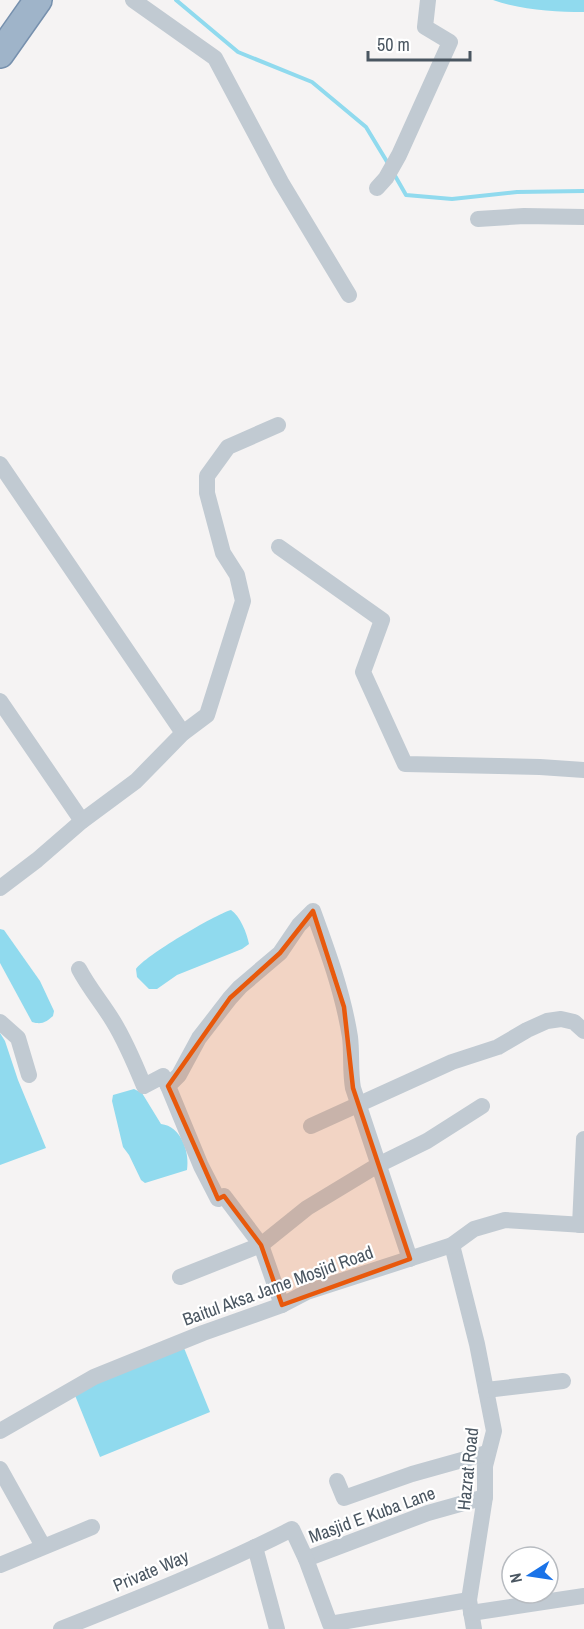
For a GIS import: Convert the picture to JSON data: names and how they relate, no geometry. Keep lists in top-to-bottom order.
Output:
{
  "streets": {
    "street": [
      "Baitul Aksa Jame Mosjid Road",
      "Hazrat Road",
      "Masjid E Kuba Lane",
      "Private Way"
    ]
  },
  "crossings": [
    ["Baitul Aksa Jame Mosjid Road", "Hazrat Road"],
    ["Hazrat Road", "Masjid E Kuba Lane"],
    ["Masjid E Kuba Lane", "Private Way"]
  ],
  "scale_bar": "50 m",
  "north": "left"
}
